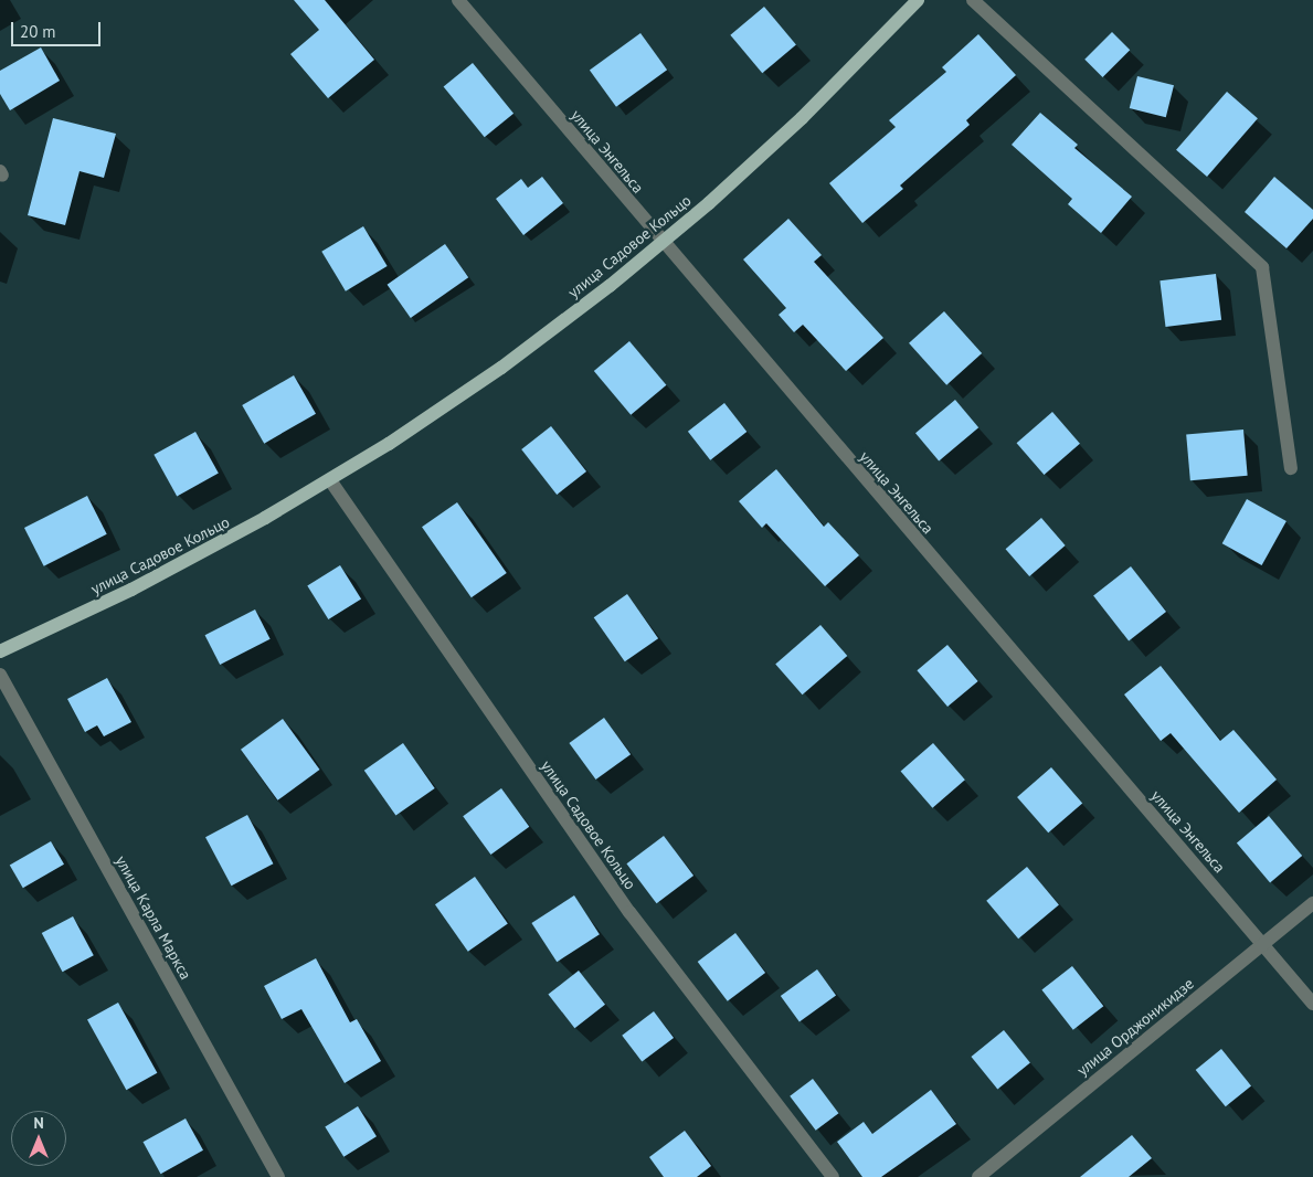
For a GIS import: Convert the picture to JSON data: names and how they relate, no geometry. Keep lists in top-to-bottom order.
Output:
{
  "streets": {
    "main road": ["улица Садовое Кольцо"],
    "street": ["улица Энгельса", "улица Карла Маркса", "улица Орджоникидзе"]
  },
  "crossings": [
    ["улица Энгельса", "улица Садовое Кольцо"],
    ["улица Энгельса", "улица Орджоникидзе"]
  ],
  "scale_bar": "20 m",
  "north": "top"
}
